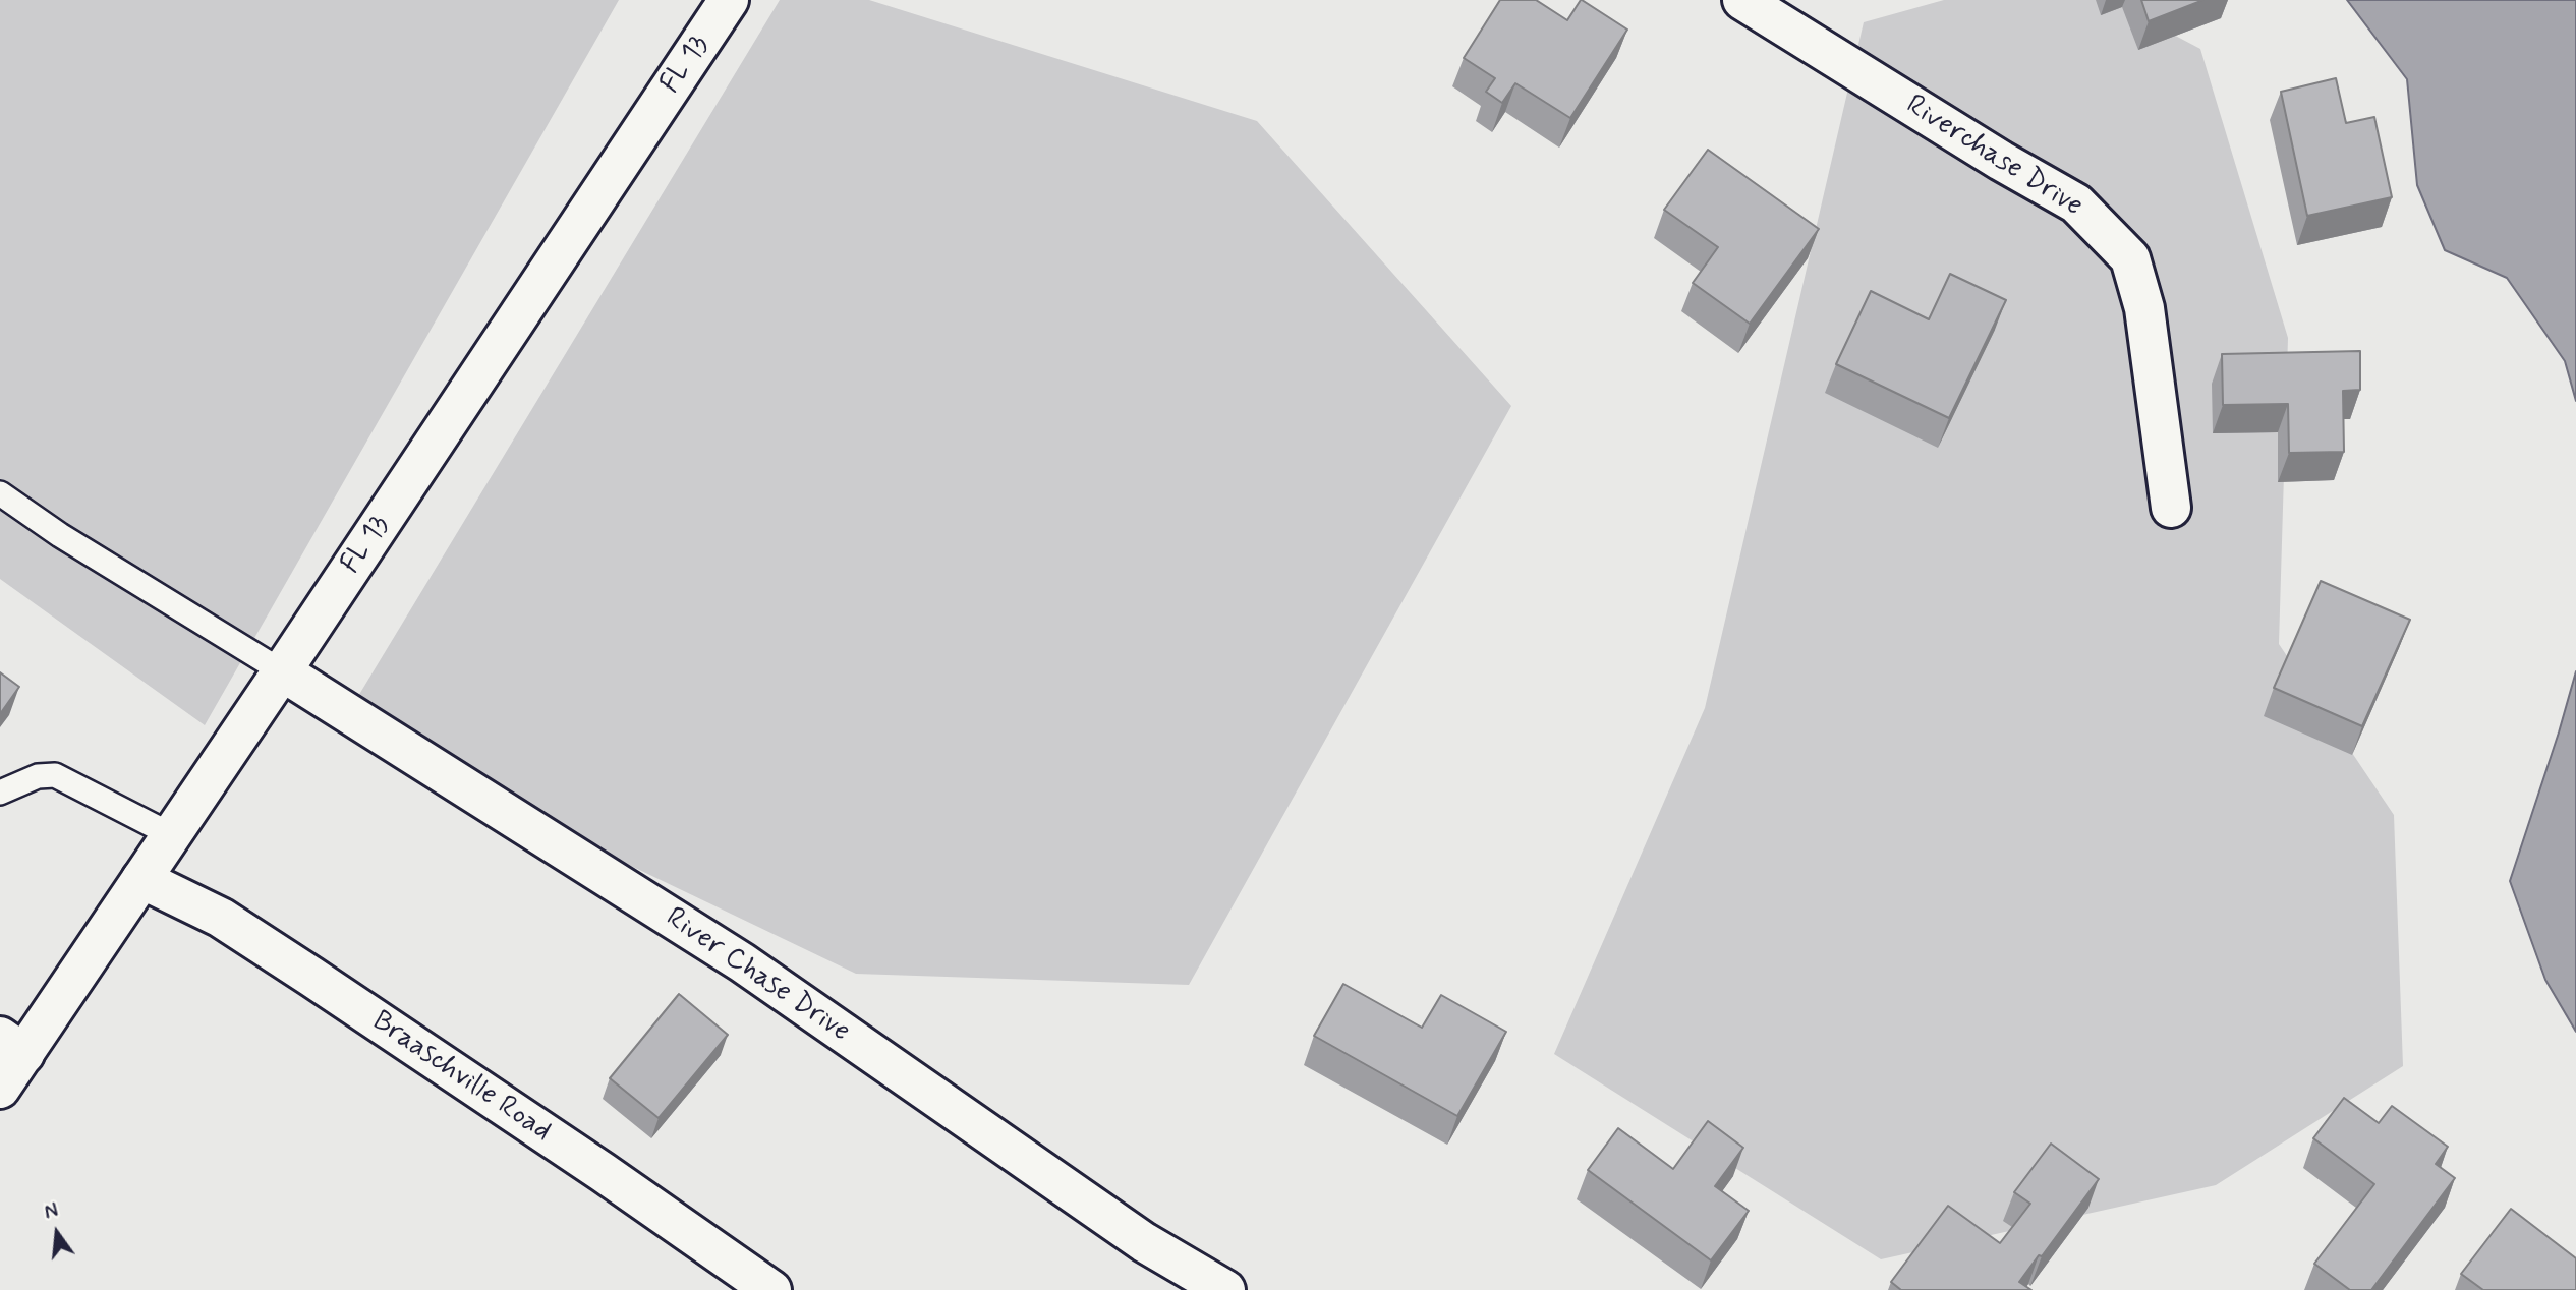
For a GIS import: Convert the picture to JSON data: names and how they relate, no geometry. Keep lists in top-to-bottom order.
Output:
{
  "streets": {
    "street": [
      "FL 13",
      "Riverchase Drive",
      "River Chase Drive",
      "Braaschville Road"
    ]
  },
  "crossings": [
    ["FL 13", "River Chase Drive"],
    ["FL 13", "Braaschville Road"]
  ],
  "north": "top"
}
